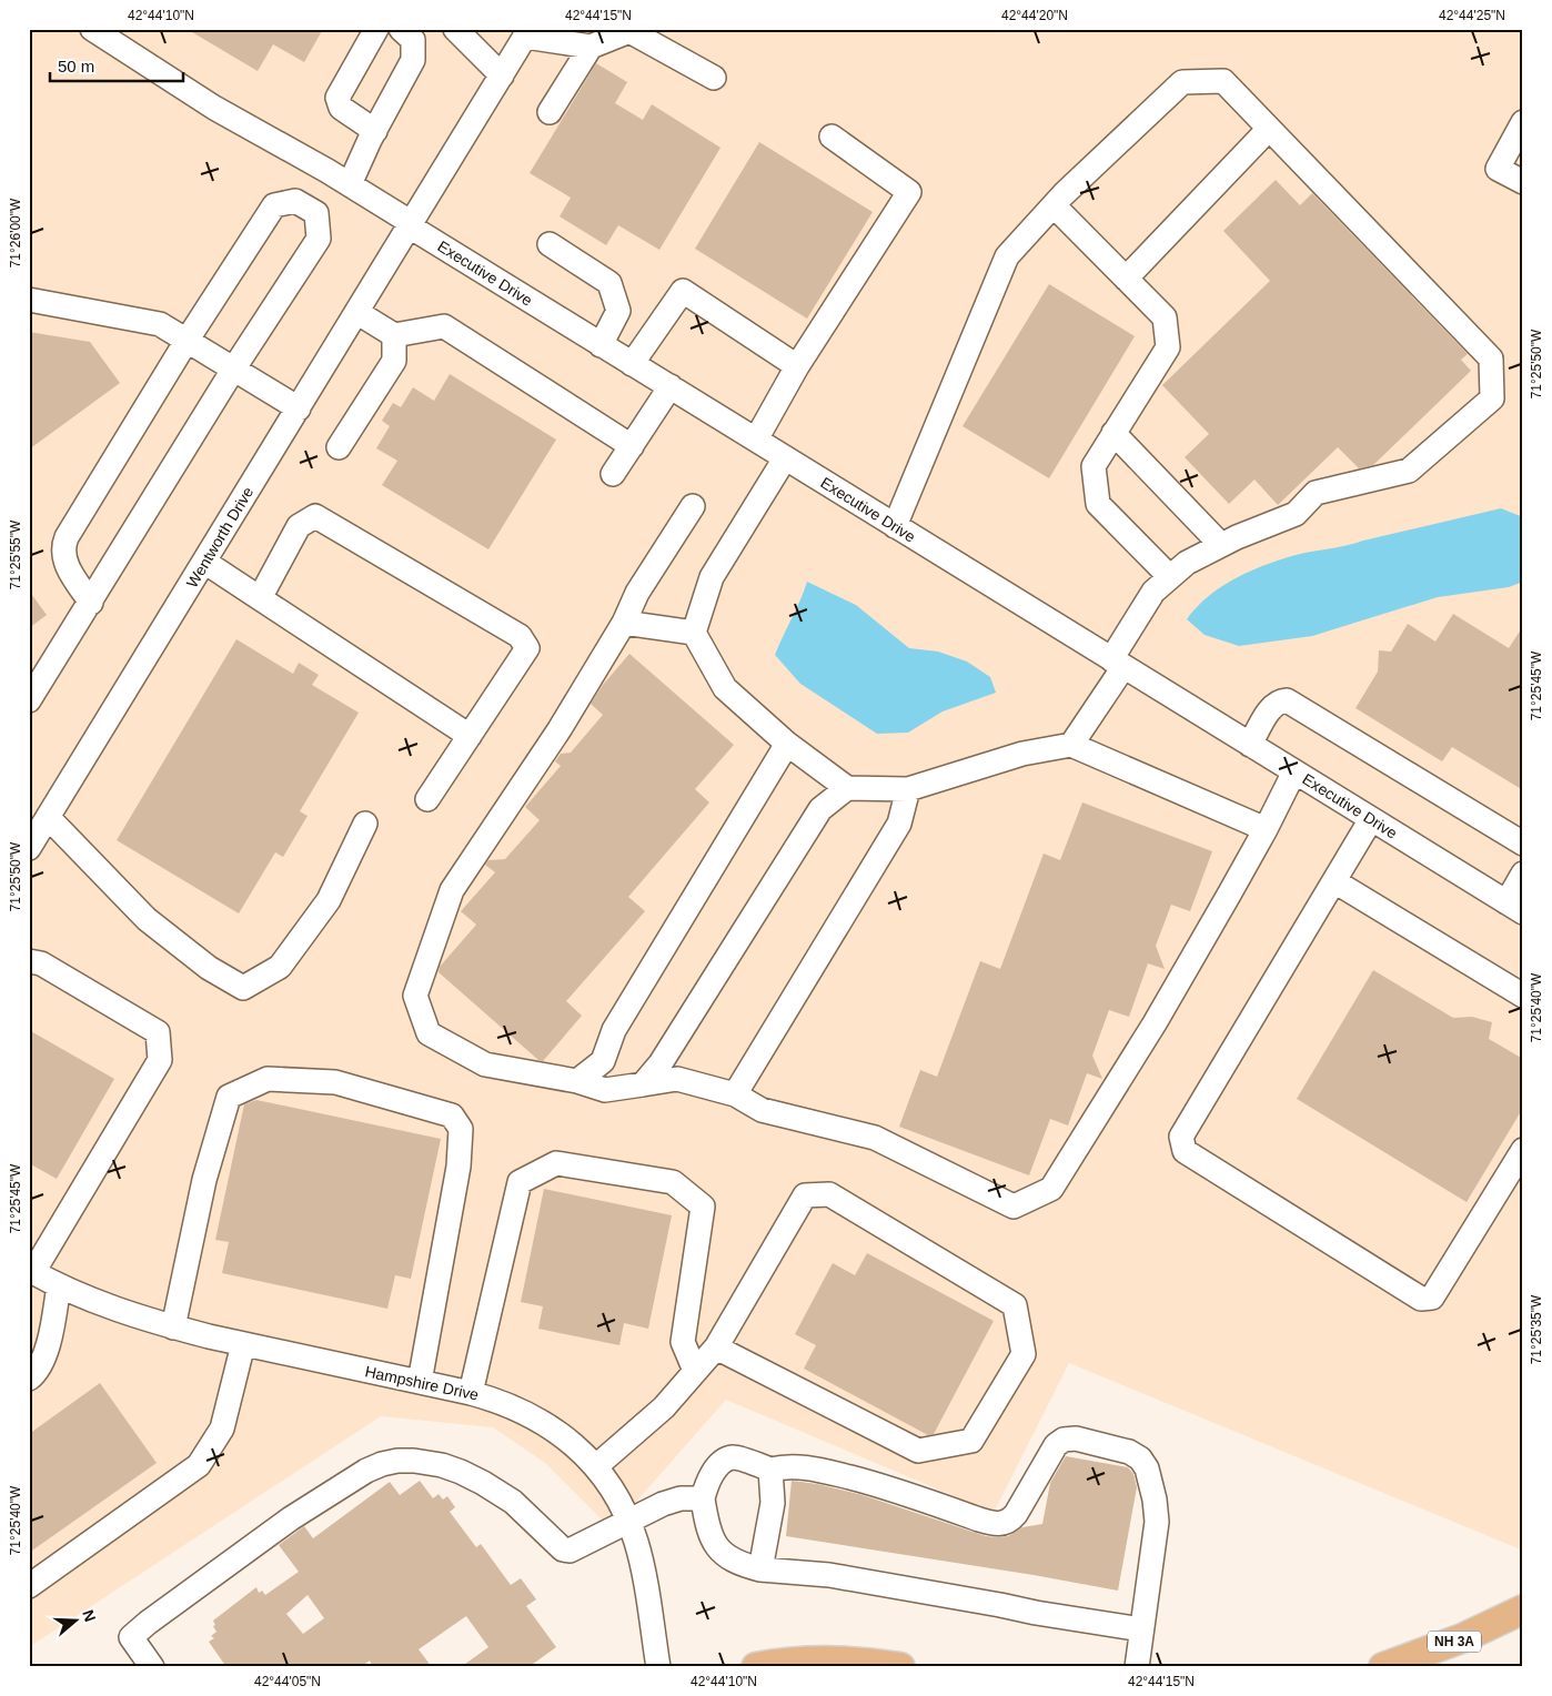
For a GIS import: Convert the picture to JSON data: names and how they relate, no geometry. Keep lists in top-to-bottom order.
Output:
{
  "streets": {
    "main road": ["NH 3A"],
    "street": ["Executive Drive", "Wentworth Drive", "Hampshire Drive"]
  },
  "crossings": [
    ["Executive Drive", "Wentworth Drive"]
  ],
  "scale_bar": "50 m",
  "north": "right",
  "coordinates": [
    "42°44'10\"N",
    "42°44'15\"N",
    "42°44'20\"N",
    "42°44'25\"N",
    "71°26'00\"W",
    "71°25'50\"W",
    "71°25'55\"W",
    "71°25'45\"W",
    "71°25'40\"W",
    "71°25'35\"W",
    "42°44'05\"N"
  ]
}
